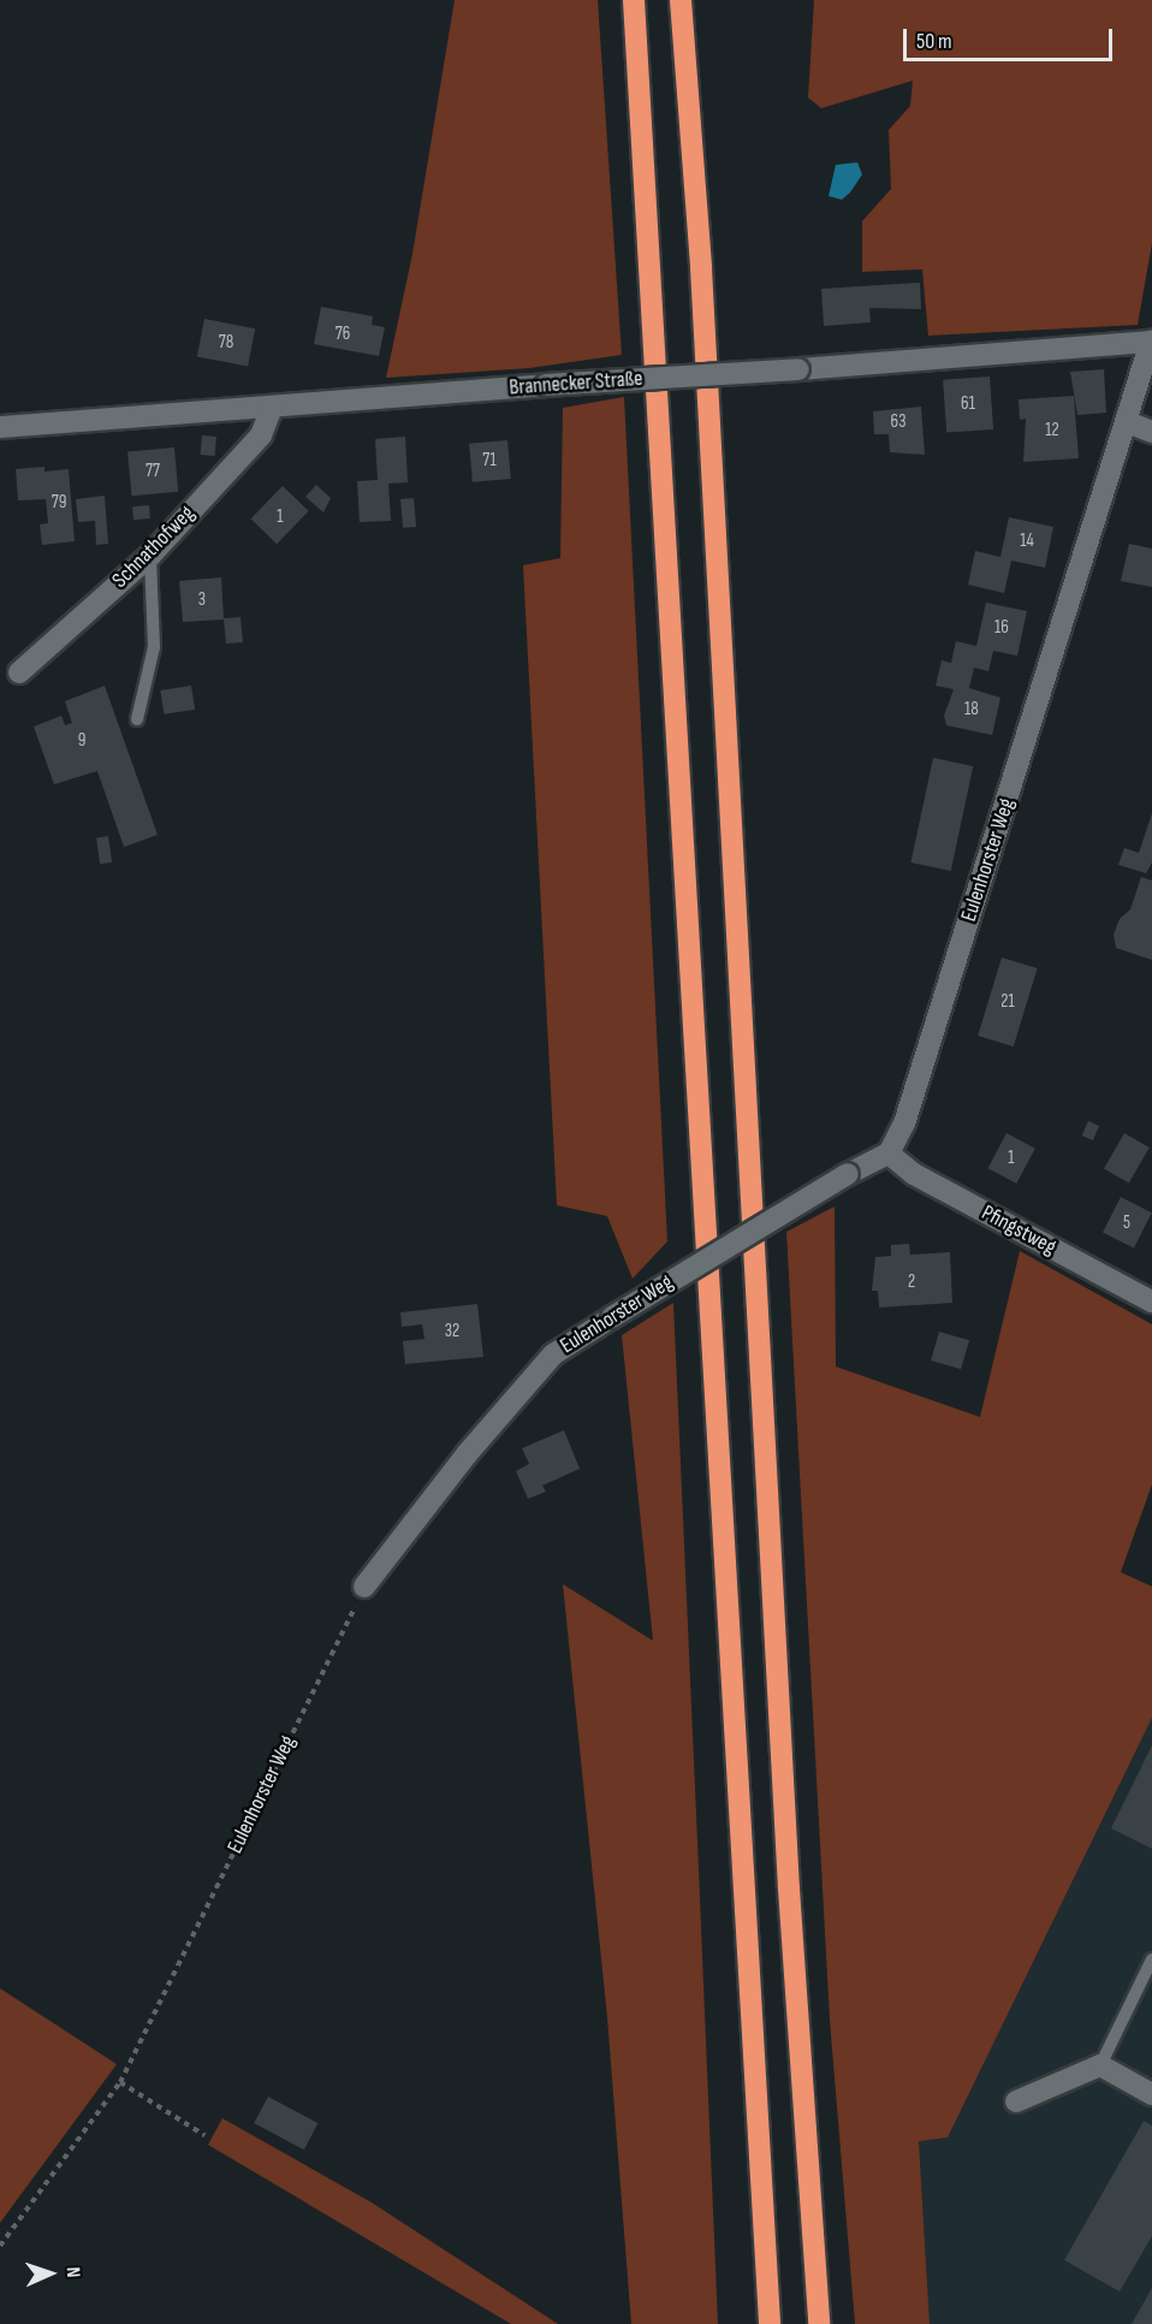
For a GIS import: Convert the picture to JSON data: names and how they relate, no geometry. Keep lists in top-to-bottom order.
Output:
{
  "streets": {
    "street": [
      "Brannecker Straße",
      "Schnathofweg",
      "Eulenhorster Weg",
      "Pfingstweg"
    ]
  },
  "crossings": [
    ["Brannecker Straße", "Schnathofweg"],
    ["Brannecker Straße", "Eulenhorster Weg"],
    ["Eulenhorster Weg", "Pfingstweg"]
  ],
  "house_numbers": [
    "76",
    "78",
    "61",
    "63",
    "12",
    "71",
    "77",
    "79",
    "1",
    "14",
    "3",
    "16",
    "18",
    "9",
    "21",
    "1",
    "5",
    "2",
    "32"
  ],
  "scale_bar": "50 m",
  "north": "right"
}
